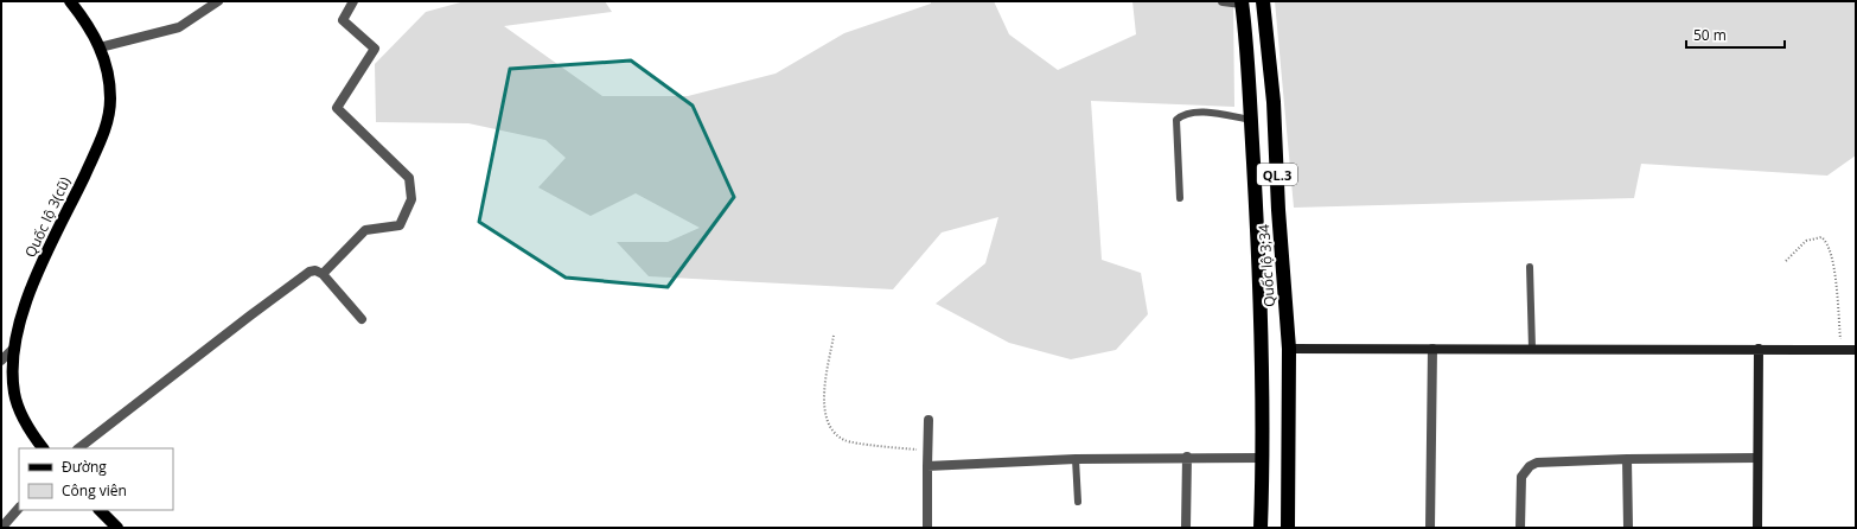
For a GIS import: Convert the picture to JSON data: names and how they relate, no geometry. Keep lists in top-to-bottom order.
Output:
{
  "streets": {
    "highway": ["QL.3", "Quốc lộ 3;34"],
    "main road": ["Quốc lộ 3(cũ)"]
  },
  "legend": ["Đường", "Công viên"],
  "scale_bar": "50 m"
}
